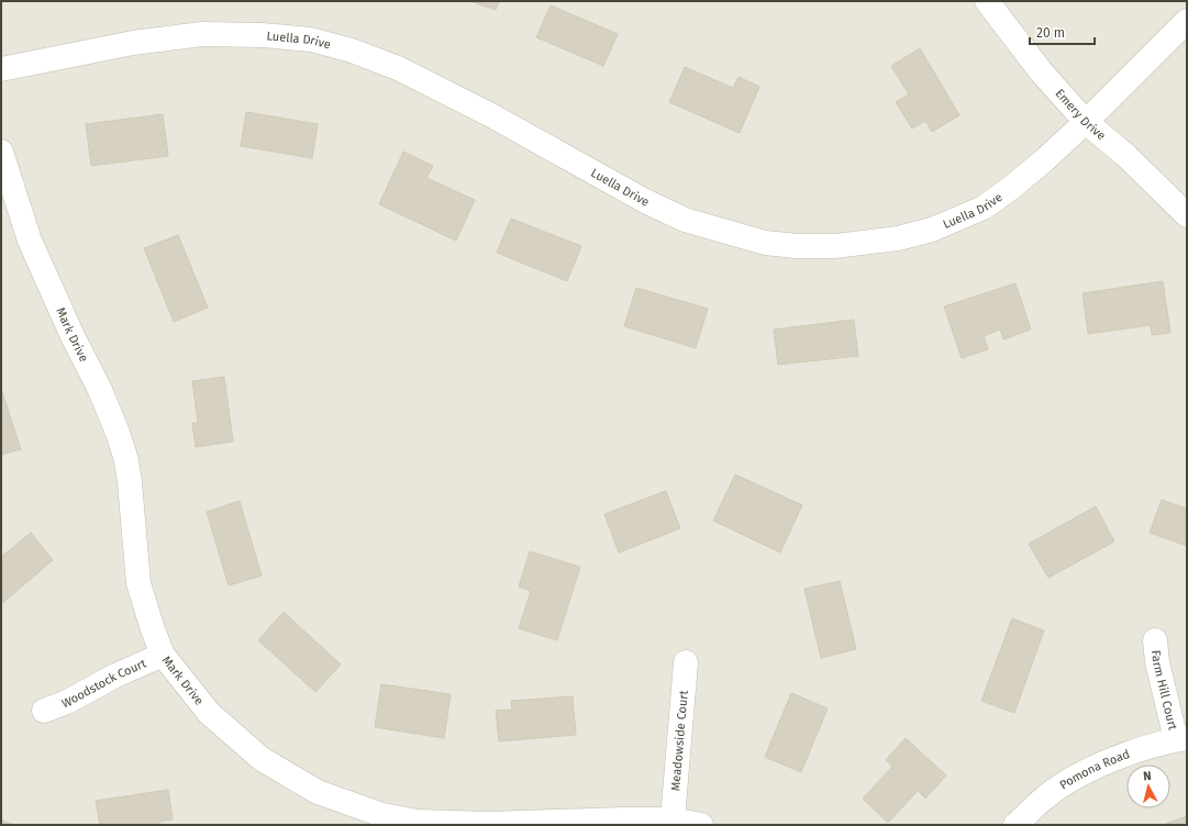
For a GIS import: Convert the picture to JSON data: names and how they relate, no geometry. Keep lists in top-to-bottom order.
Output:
{
  "streets": {
    "street": [
      "Luella Drive",
      "Emery Drive",
      "Mark Drive",
      "Woodstock Court",
      "Farm Hill Court",
      "Meadowside Court",
      "Pomona Road"
    ]
  },
  "crossings": [
    ["Luella Drive", "Emery Drive"],
    ["Mark Drive", "Woodstock Court"],
    ["Mark Drive", "Meadowside Court"],
    ["Farm Hill Court", "Pomona Road"]
  ],
  "scale_bar": "20 m",
  "north": "top"
}
